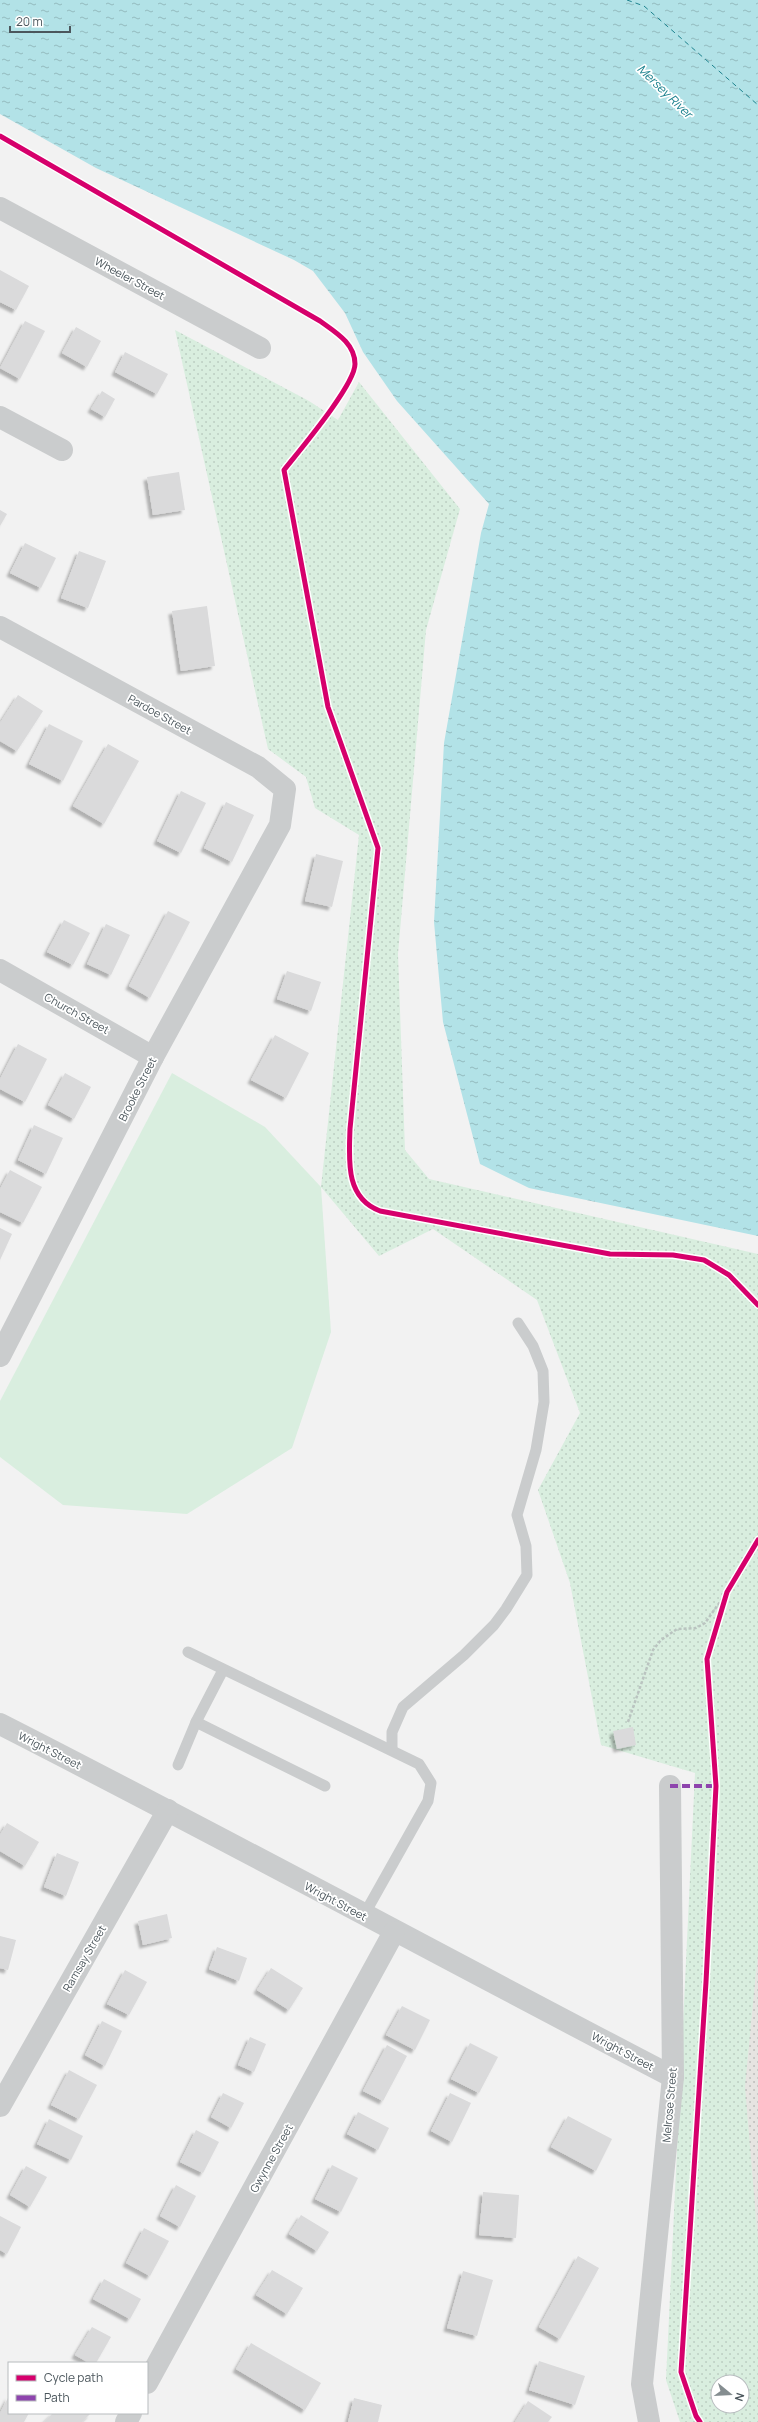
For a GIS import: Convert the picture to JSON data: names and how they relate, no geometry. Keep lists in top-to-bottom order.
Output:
{
  "streets": {
    "street": [
      "Wheeler Street",
      "Pardoe Street",
      "Church Street",
      "Brooke Street",
      "Wright Street",
      "Ramsay Street",
      "Melrose Street",
      "Gwynne Street"
    ]
  },
  "crossings": [
    ["Pardoe Street", "Brooke Street"],
    ["Church Street", "Brooke Street"],
    ["Wright Street", "Ramsay Street"],
    ["Wright Street", "Melrose Street"],
    ["Wright Street", "Gwynne Street"]
  ],
  "water": ["Mersey River"],
  "legend": ["Cycle path", "Path"],
  "scale_bar": "20 m",
  "north": "right"
}
